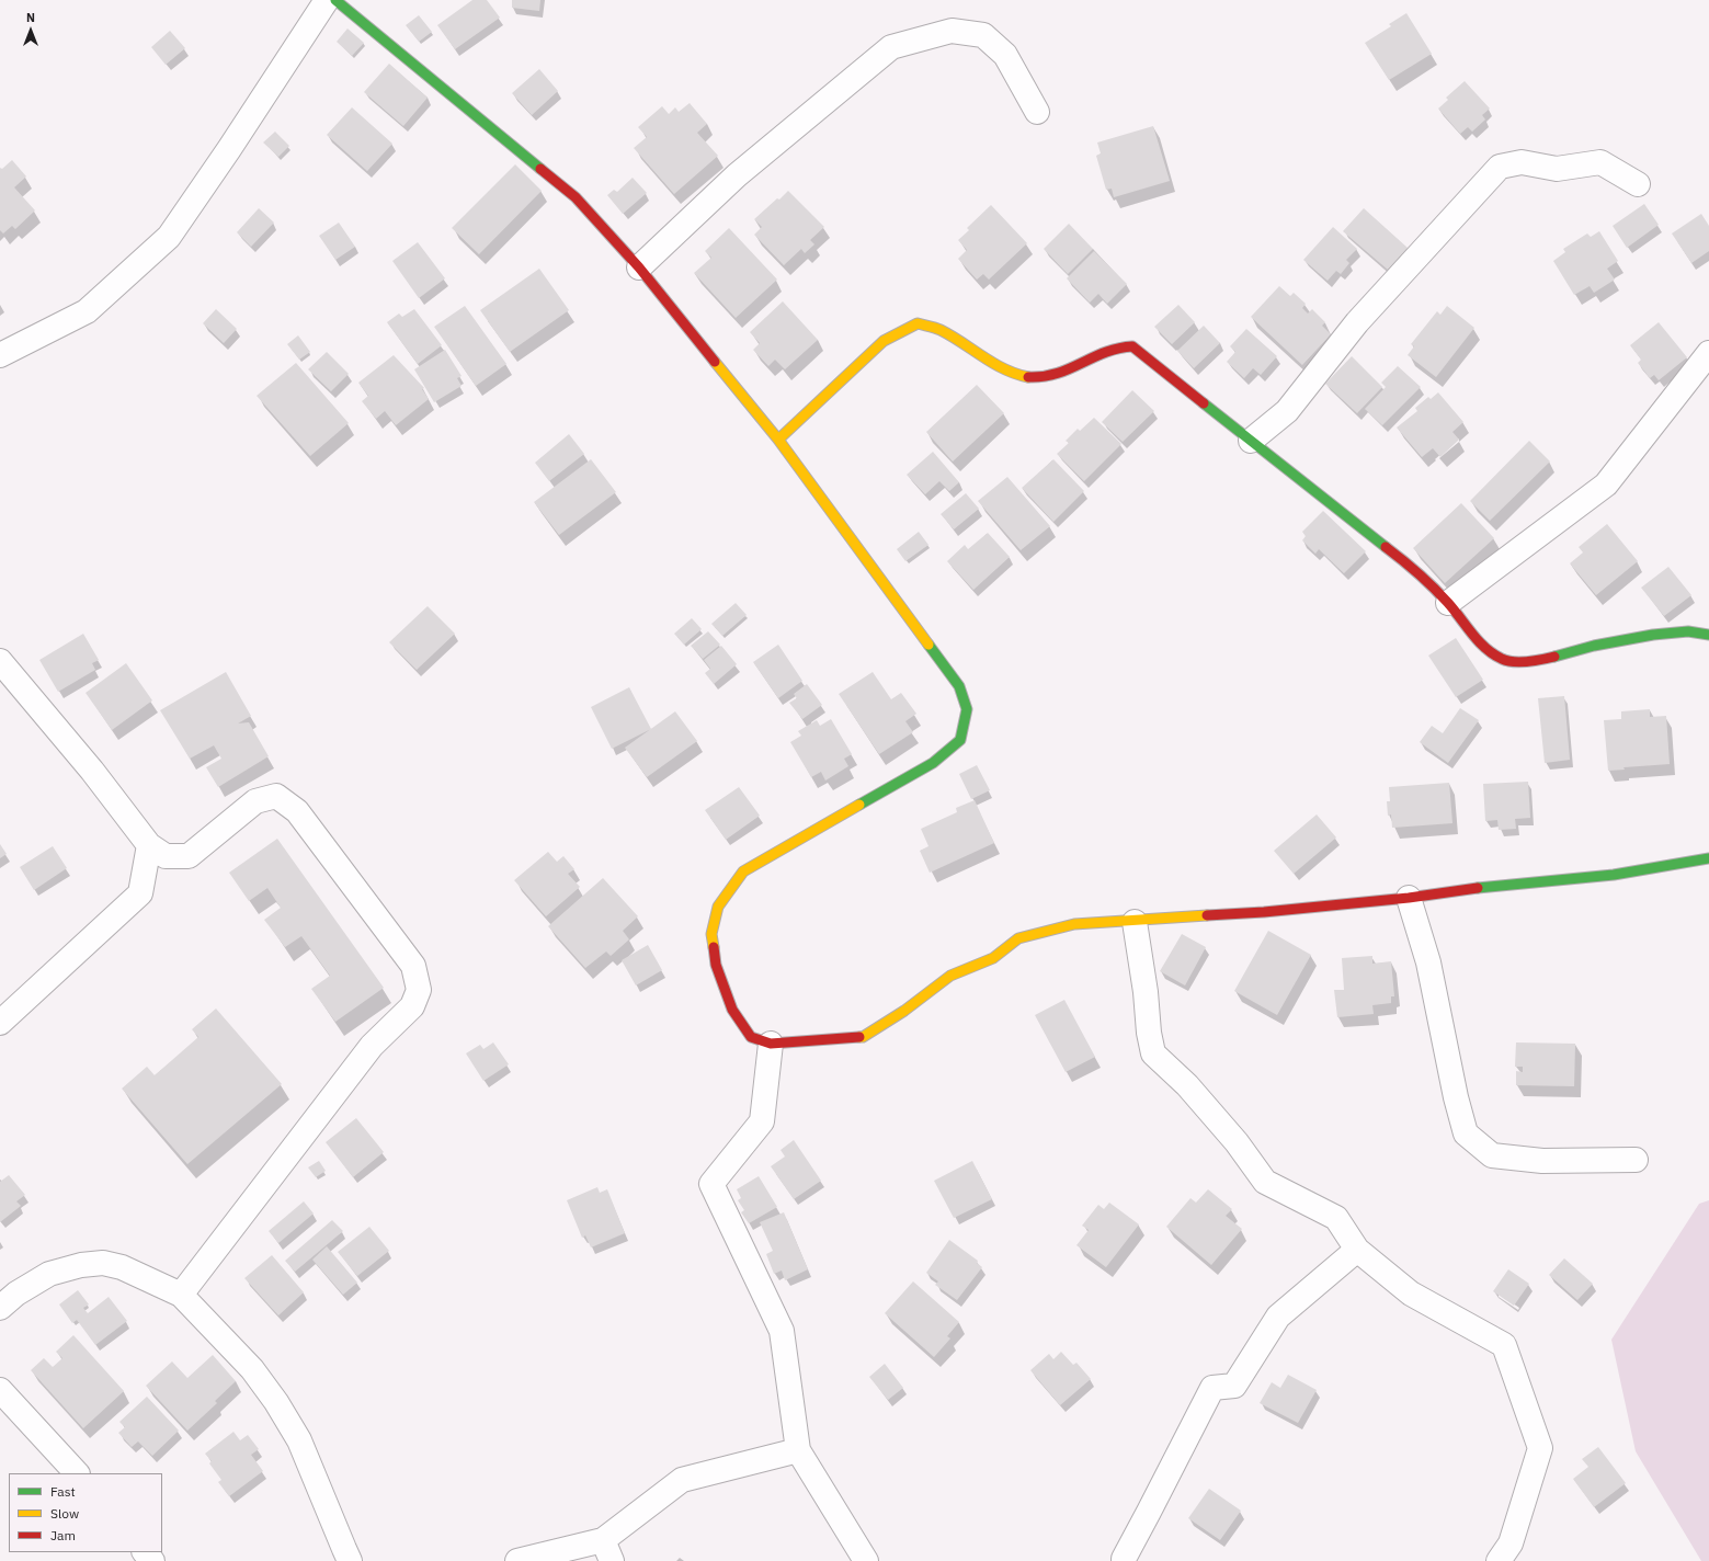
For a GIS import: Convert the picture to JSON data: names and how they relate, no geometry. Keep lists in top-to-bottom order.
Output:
{
  "legend": ["Fast", "Slow", "Jam"],
  "north": "top"
}
